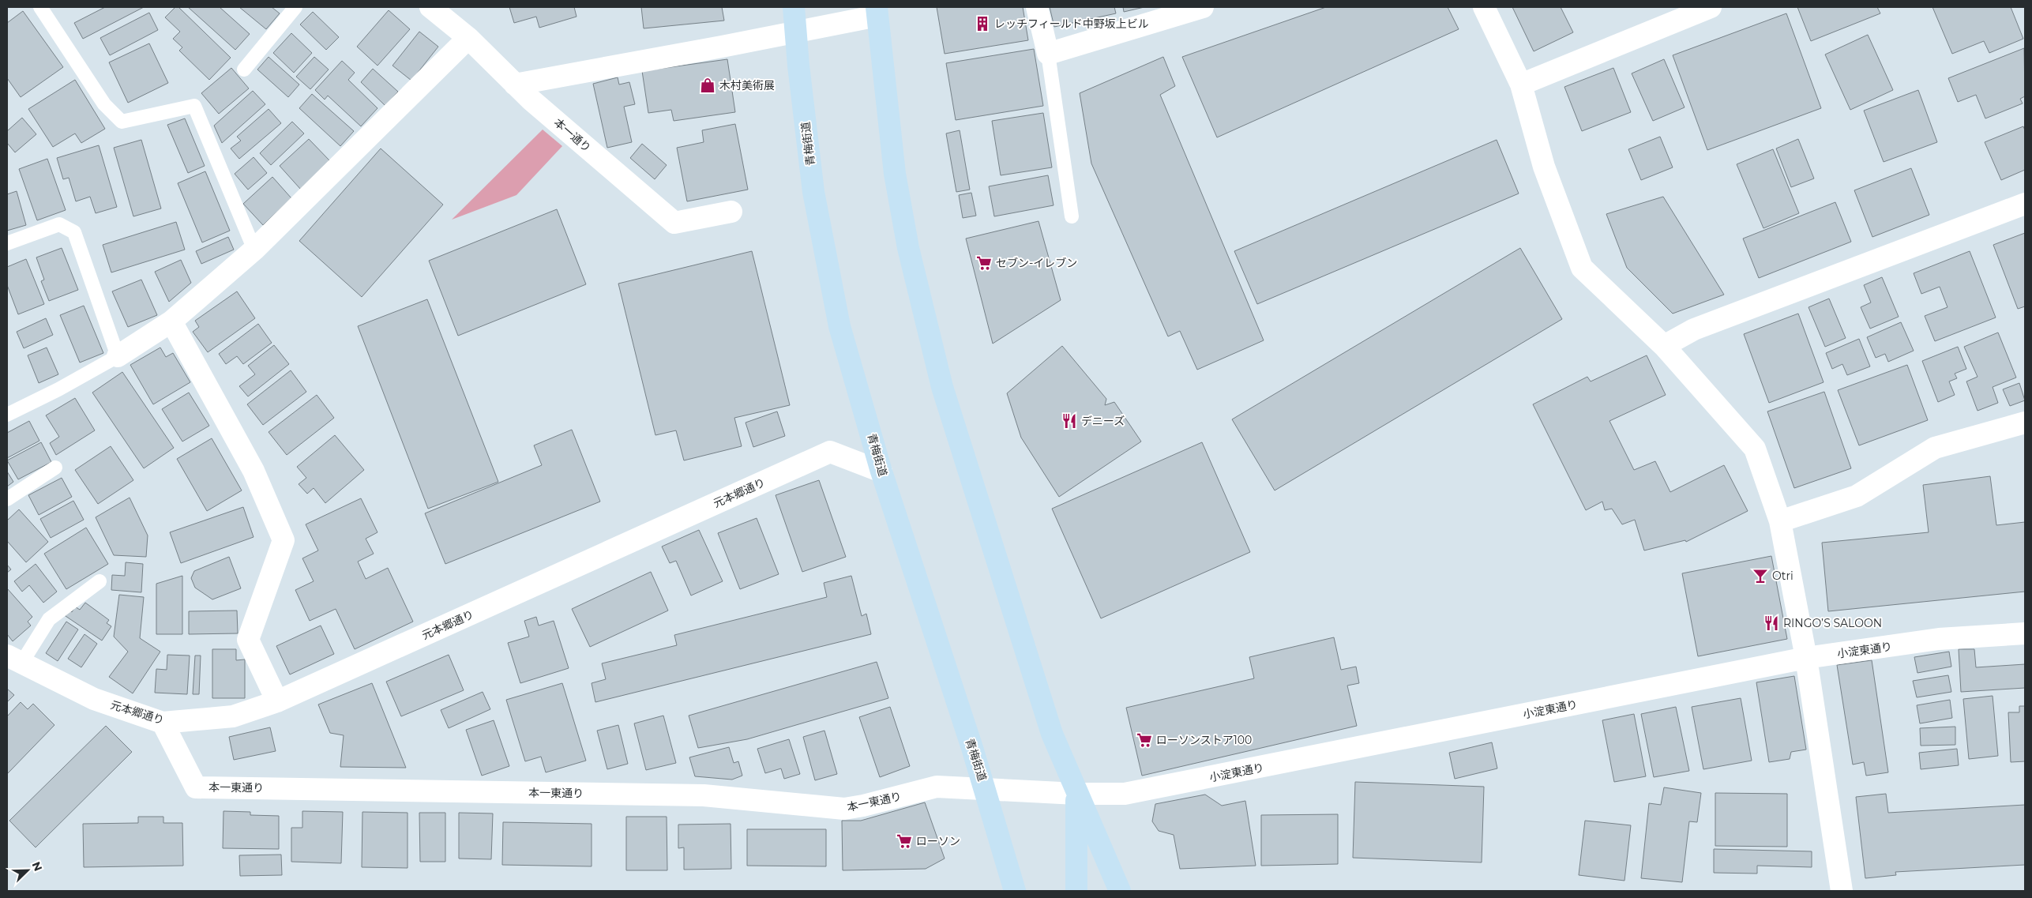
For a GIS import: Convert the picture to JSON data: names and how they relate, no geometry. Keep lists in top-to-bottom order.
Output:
{
  "streets": {
    "main road": ["青梅街道"],
    "street": [
      "本一通り",
      "元本郷通り",
      "小淀東通り",
      "本一東通り"
    ]
  },
  "crossings": [
    ["青梅街道", "元本郷通り"],
    ["青梅街道", "小淀東通り"],
    ["青梅街道", "本一東通り"],
    ["元本郷通り", "本一東通り"],
    ["小淀東通り", "本一東通り"]
  ],
  "places": {
    "building": ["レッチフィールド中野坂上ビル"],
    "shop": ["木村美術展"],
    "supermarket": ["セブン-イレブン", "ローソンストア100", "ローソン"],
    "restaurant": ["デニーズ", "RINGO’S SALOON"],
    "bar": ["Otri"]
  },
  "north": "top right"
}
